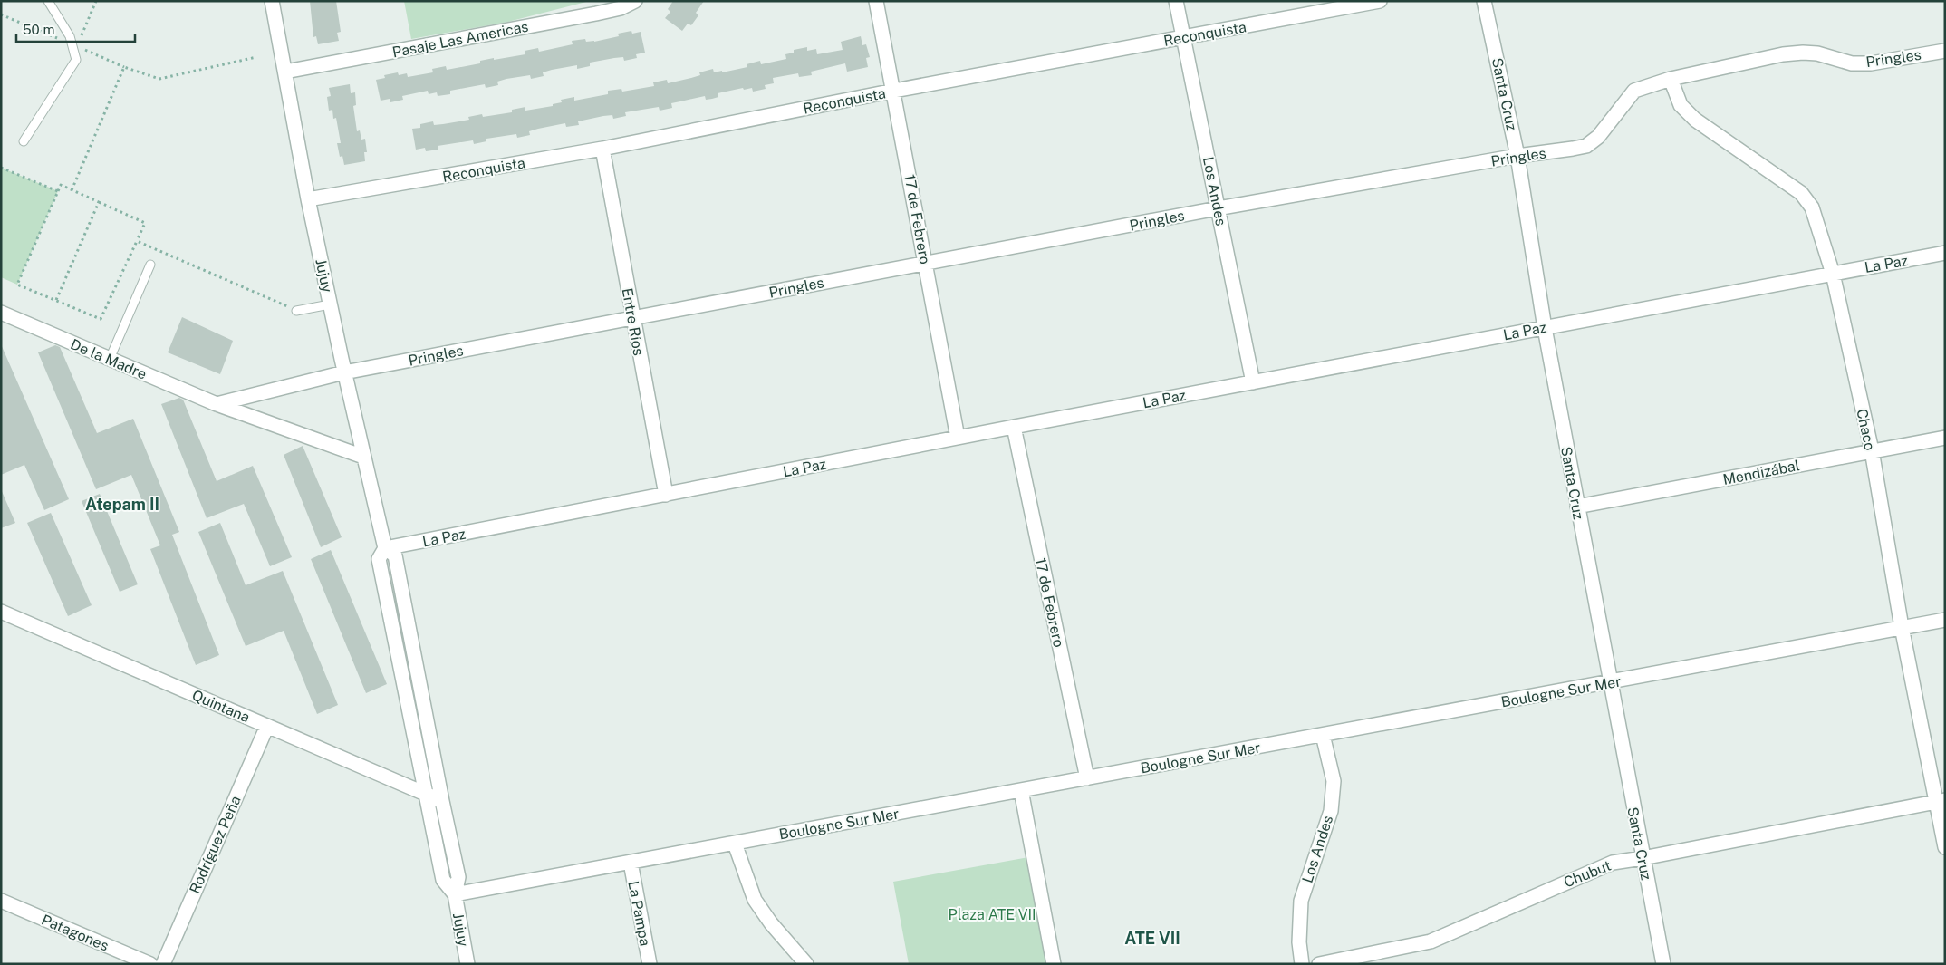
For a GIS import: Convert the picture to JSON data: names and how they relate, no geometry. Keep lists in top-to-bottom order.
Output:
{
  "streets": {
    "street": [
      "Reconquista",
      "Pasaje Las Americas",
      "Pringles",
      "Santa Cruz",
      "Los Andes",
      "17 de Febrero",
      "La Paz",
      "Jujuy",
      "Entre Ríos",
      "De la Madre",
      "Chaco",
      "Mendizábal",
      "Boulogne Sur Mer",
      "Quintana",
      "Rodríguez Peña",
      "Chubut",
      "La Pampa",
      "Patagones"
    ]
  },
  "crossings": [
    ["Reconquista", "Los Andes"],
    ["Reconquista", "17 de Febrero"],
    ["Reconquista", "Jujuy"],
    ["Reconquista", "Entre Ríos"],
    ["Pasaje Las Americas", "Jujuy"],
    ["Pringles", "Santa Cruz"],
    ["Pringles", "Los Andes"],
    ["Pringles", "17 de Febrero"],
    ["Pringles", "Jujuy"],
    ["Pringles", "Entre Ríos"],
    ["Pringles", "Chaco"],
    ["Santa Cruz", "La Paz"],
    ["Santa Cruz", "Mendizábal"],
    ["Santa Cruz", "Boulogne Sur Mer"],
    ["Santa Cruz", "Chubut"],
    ["Los Andes", "La Paz"],
    ["Los Andes", "Boulogne Sur Mer"],
    ["17 de Febrero", "La Paz"],
    ["17 de Febrero", "Boulogne Sur Mer"],
    ["La Paz", "Jujuy"],
    ["La Paz", "Entre Ríos"],
    ["La Paz", "Chaco"],
    ["Jujuy", "De la Madre"],
    ["Jujuy", "Boulogne Sur Mer"],
    ["Chaco", "Mendizábal"],
    ["Chaco", "Boulogne Sur Mer"],
    ["Chaco", "Chubut"],
    ["Boulogne Sur Mer", "La Pampa"],
    ["Quintana", "Rodríguez Peña"]
  ],
  "districts": ["Atepam II", "ATE VII"],
  "parks": ["Plaza ATE VII"],
  "scale_bar": "50 m"
}
